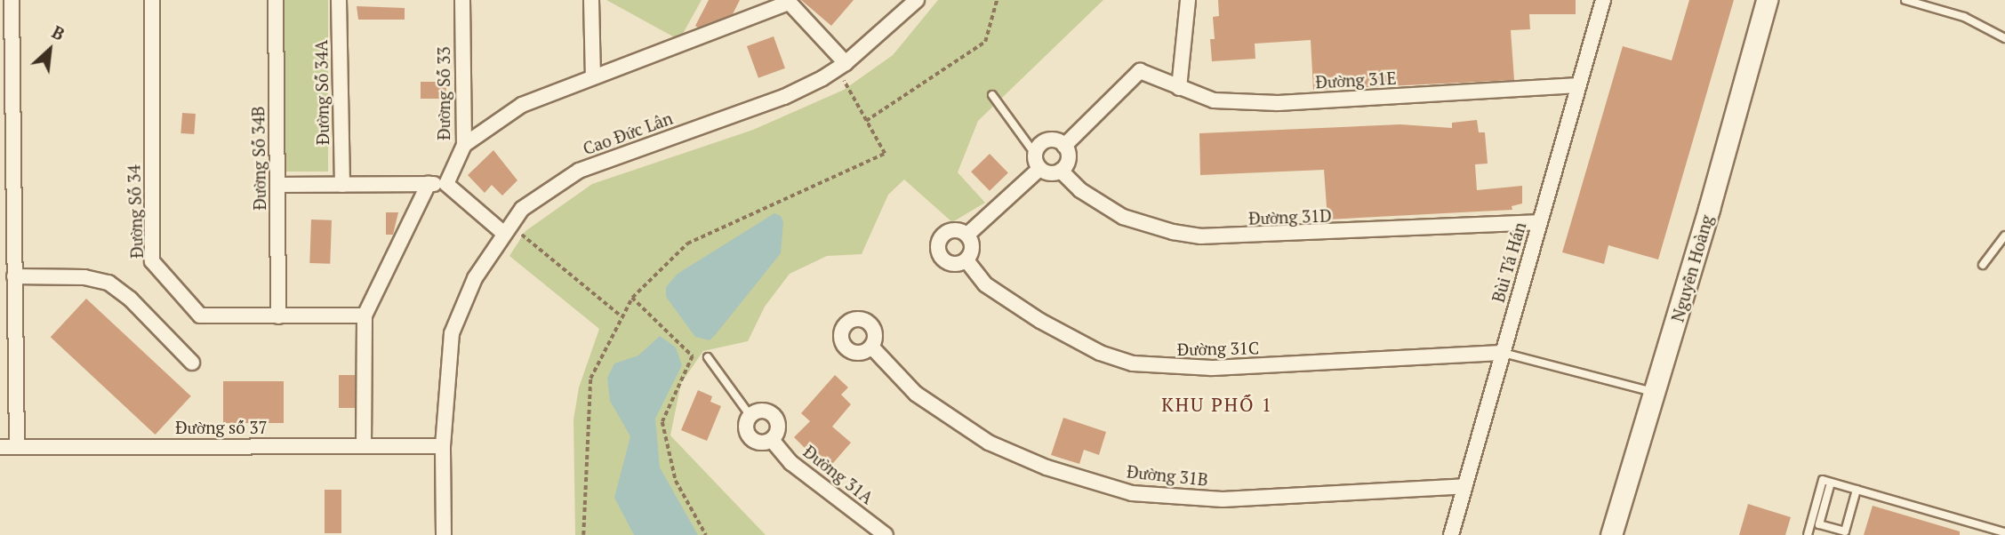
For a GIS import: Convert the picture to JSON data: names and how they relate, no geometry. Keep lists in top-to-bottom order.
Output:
{
  "streets": {
    "street": [
      "Đường 31E",
      "Đường Số 34A",
      "Đường Số 33",
      "Cao Đức Lân",
      "Đường Số 34B",
      "Đường Số 34",
      "Đường 31D",
      "Bùi Tá Hán",
      "Nguyễn Hoàng",
      "Đường 31C",
      "Đường số 37",
      "Đường 31A",
      "Đường 31B"
    ]
  },
  "crossings": [
    ["Đường 31E", "Đường 31D"],
    ["Đường 31E", "Bùi Tá Hán"],
    ["Cao Đức Lân", "Đường số 37"],
    ["Đường Số 34B", "Đường Số 34"],
    ["Đường 31D", "Bùi Tá Hán"],
    ["Bùi Tá Hán", "Đường 31C"],
    ["Bùi Tá Hán", "Đường 31B"]
  ],
  "districts": ["KHU PHỐ 1"],
  "north": "top right"
}
